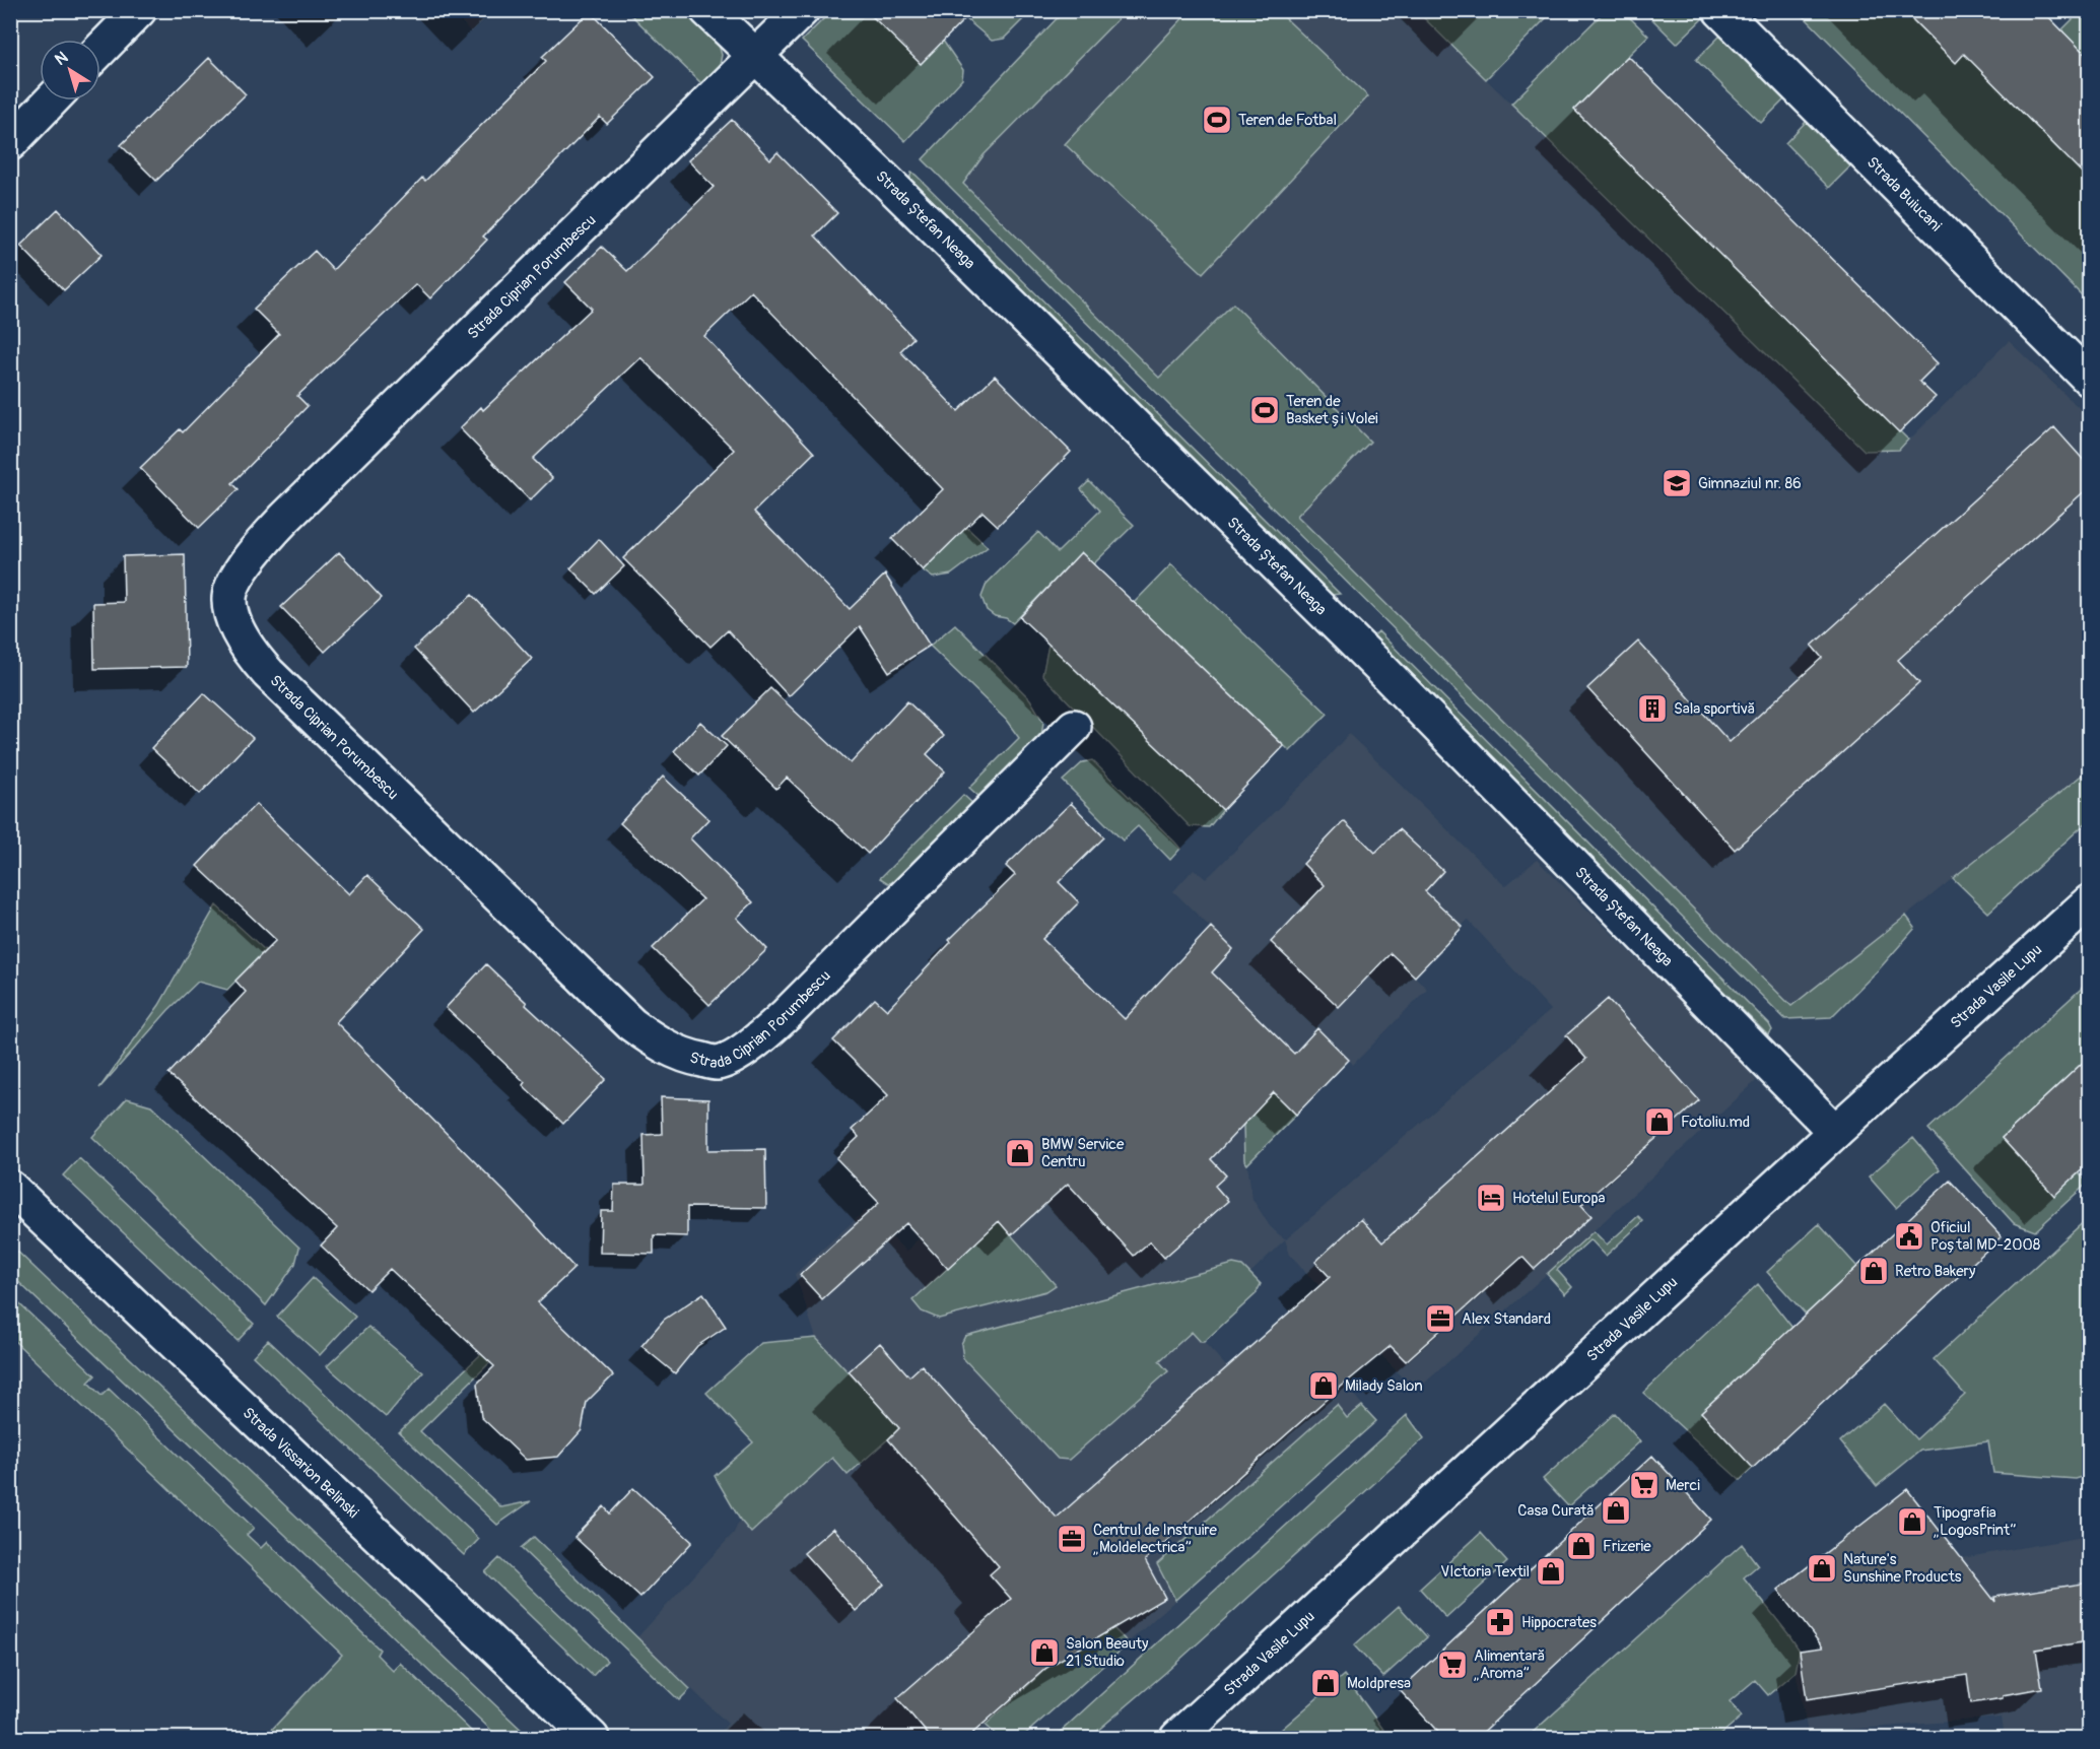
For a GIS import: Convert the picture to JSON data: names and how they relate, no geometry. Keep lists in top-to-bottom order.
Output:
{
  "streets": {
    "street": [
      "Strada Buiucani",
      "Strada Ștefan Neaga",
      "Strada Ciprian Porumbescu",
      "Strada Vasile Lupu",
      "Strada Vissarion Belinski"
    ]
  },
  "crossings": [
    ["Strada Ștefan Neaga", "Strada Ciprian Porumbescu"],
    ["Strada Ștefan Neaga", "Strada Vasile Lupu"]
  ],
  "places": {
    "sports": ["Teren de Fotbal", "Teren de Basket și Volei"],
    "school or university": ["Gimnaziul nr. 86"],
    "building": ["Sala sportivă"],
    "shop": [
      "Fotoliu.md",
      "BMW Service Centru",
      "Retro Bakery",
      "Milady Salon",
      "Casa Curată",
      "Tipografia „LogosPrint”",
      "Frizerie",
      "Nature's Sunshine Products",
      "VIctoria Textil",
      "Salon Beauty 21 Studio",
      "Moldpresa"
    ],
    "hotel": ["Hotelul Europa"],
    "public building": ["Oficiul Poștal MD-2008"],
    "office": ["Alex Standard", "Centrul de Instruire „Moldelectrica”"],
    "supermarket": ["Merci", "Alimentară „Aroma”"],
    "pharmacy": ["Hippocrates"]
  },
  "north": "top left"
}
